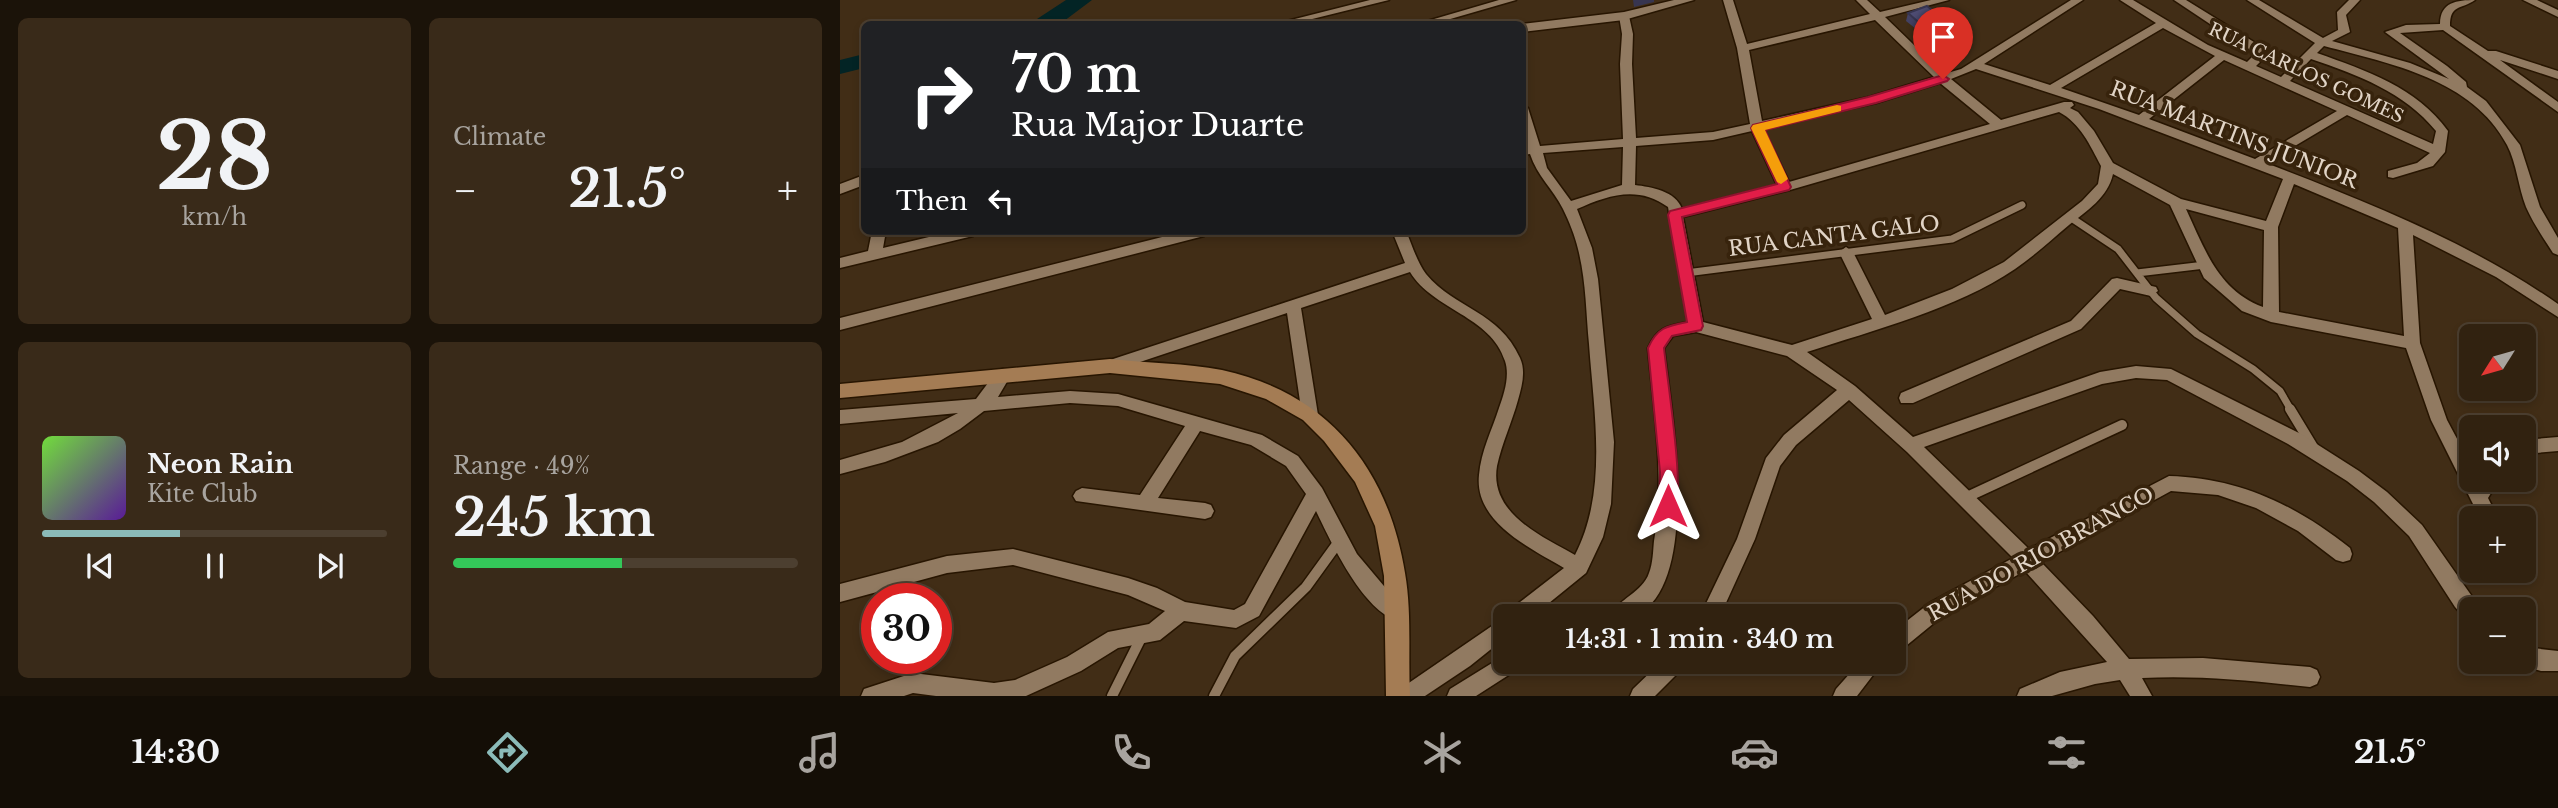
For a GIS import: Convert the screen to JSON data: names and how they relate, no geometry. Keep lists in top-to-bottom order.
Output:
{
  "streets": {
    "street": ["RUA CARLOS GOMES", "RUA MARTINS JUNIOR", "RUA DO RIO BRANCO"],
    "lane": ["RUA CANTA GALO"]
  },
  "north": "bottom left",
  "page": {
    "tile": [
      ["28", "km/h"],
      "Climate",
      ["Range · 49%", "245 km"]
    ],
    "turn": ["70 m", "Rua Major Duarte"],
    "heat": ["−", "21.5°", "+"],
    "then": "Then",
    "map_buttons": ["+", "−"],
    "song": ["Neon Rain", "Kite Club"],
    "limit": "30",
    "trip": "14:31 · 1 min · 340 m",
    "tabs": ["14:30", "21.5°"]
  }
}
